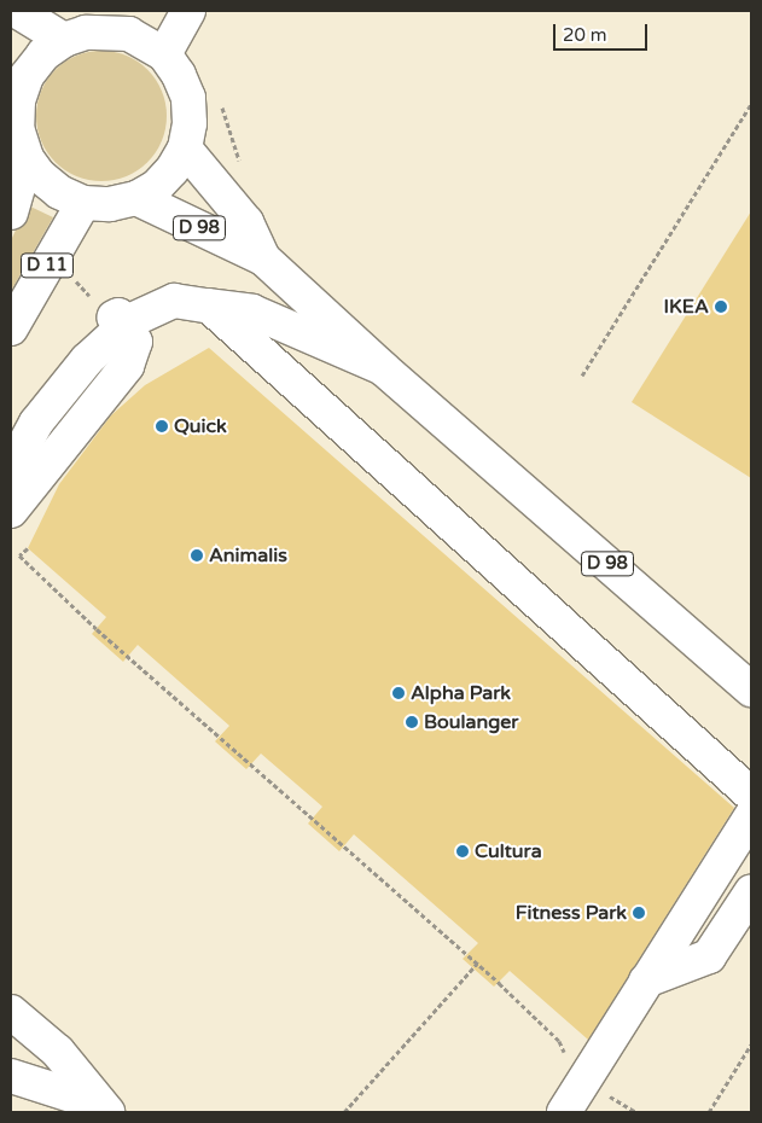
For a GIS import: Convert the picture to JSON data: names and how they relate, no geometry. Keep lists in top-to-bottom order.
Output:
{
  "streets": {
    "main road": ["D 98", "D 11"]
  },
  "crossings": [
    ["D 98", "D 11"]
  ],
  "places": [
    "IKEA",
    "Quick",
    "Animalis",
    "Alpha Park",
    "Boulanger",
    "Cultura",
    "Fitness Park"
  ],
  "scale_bar": "20 m"
}
